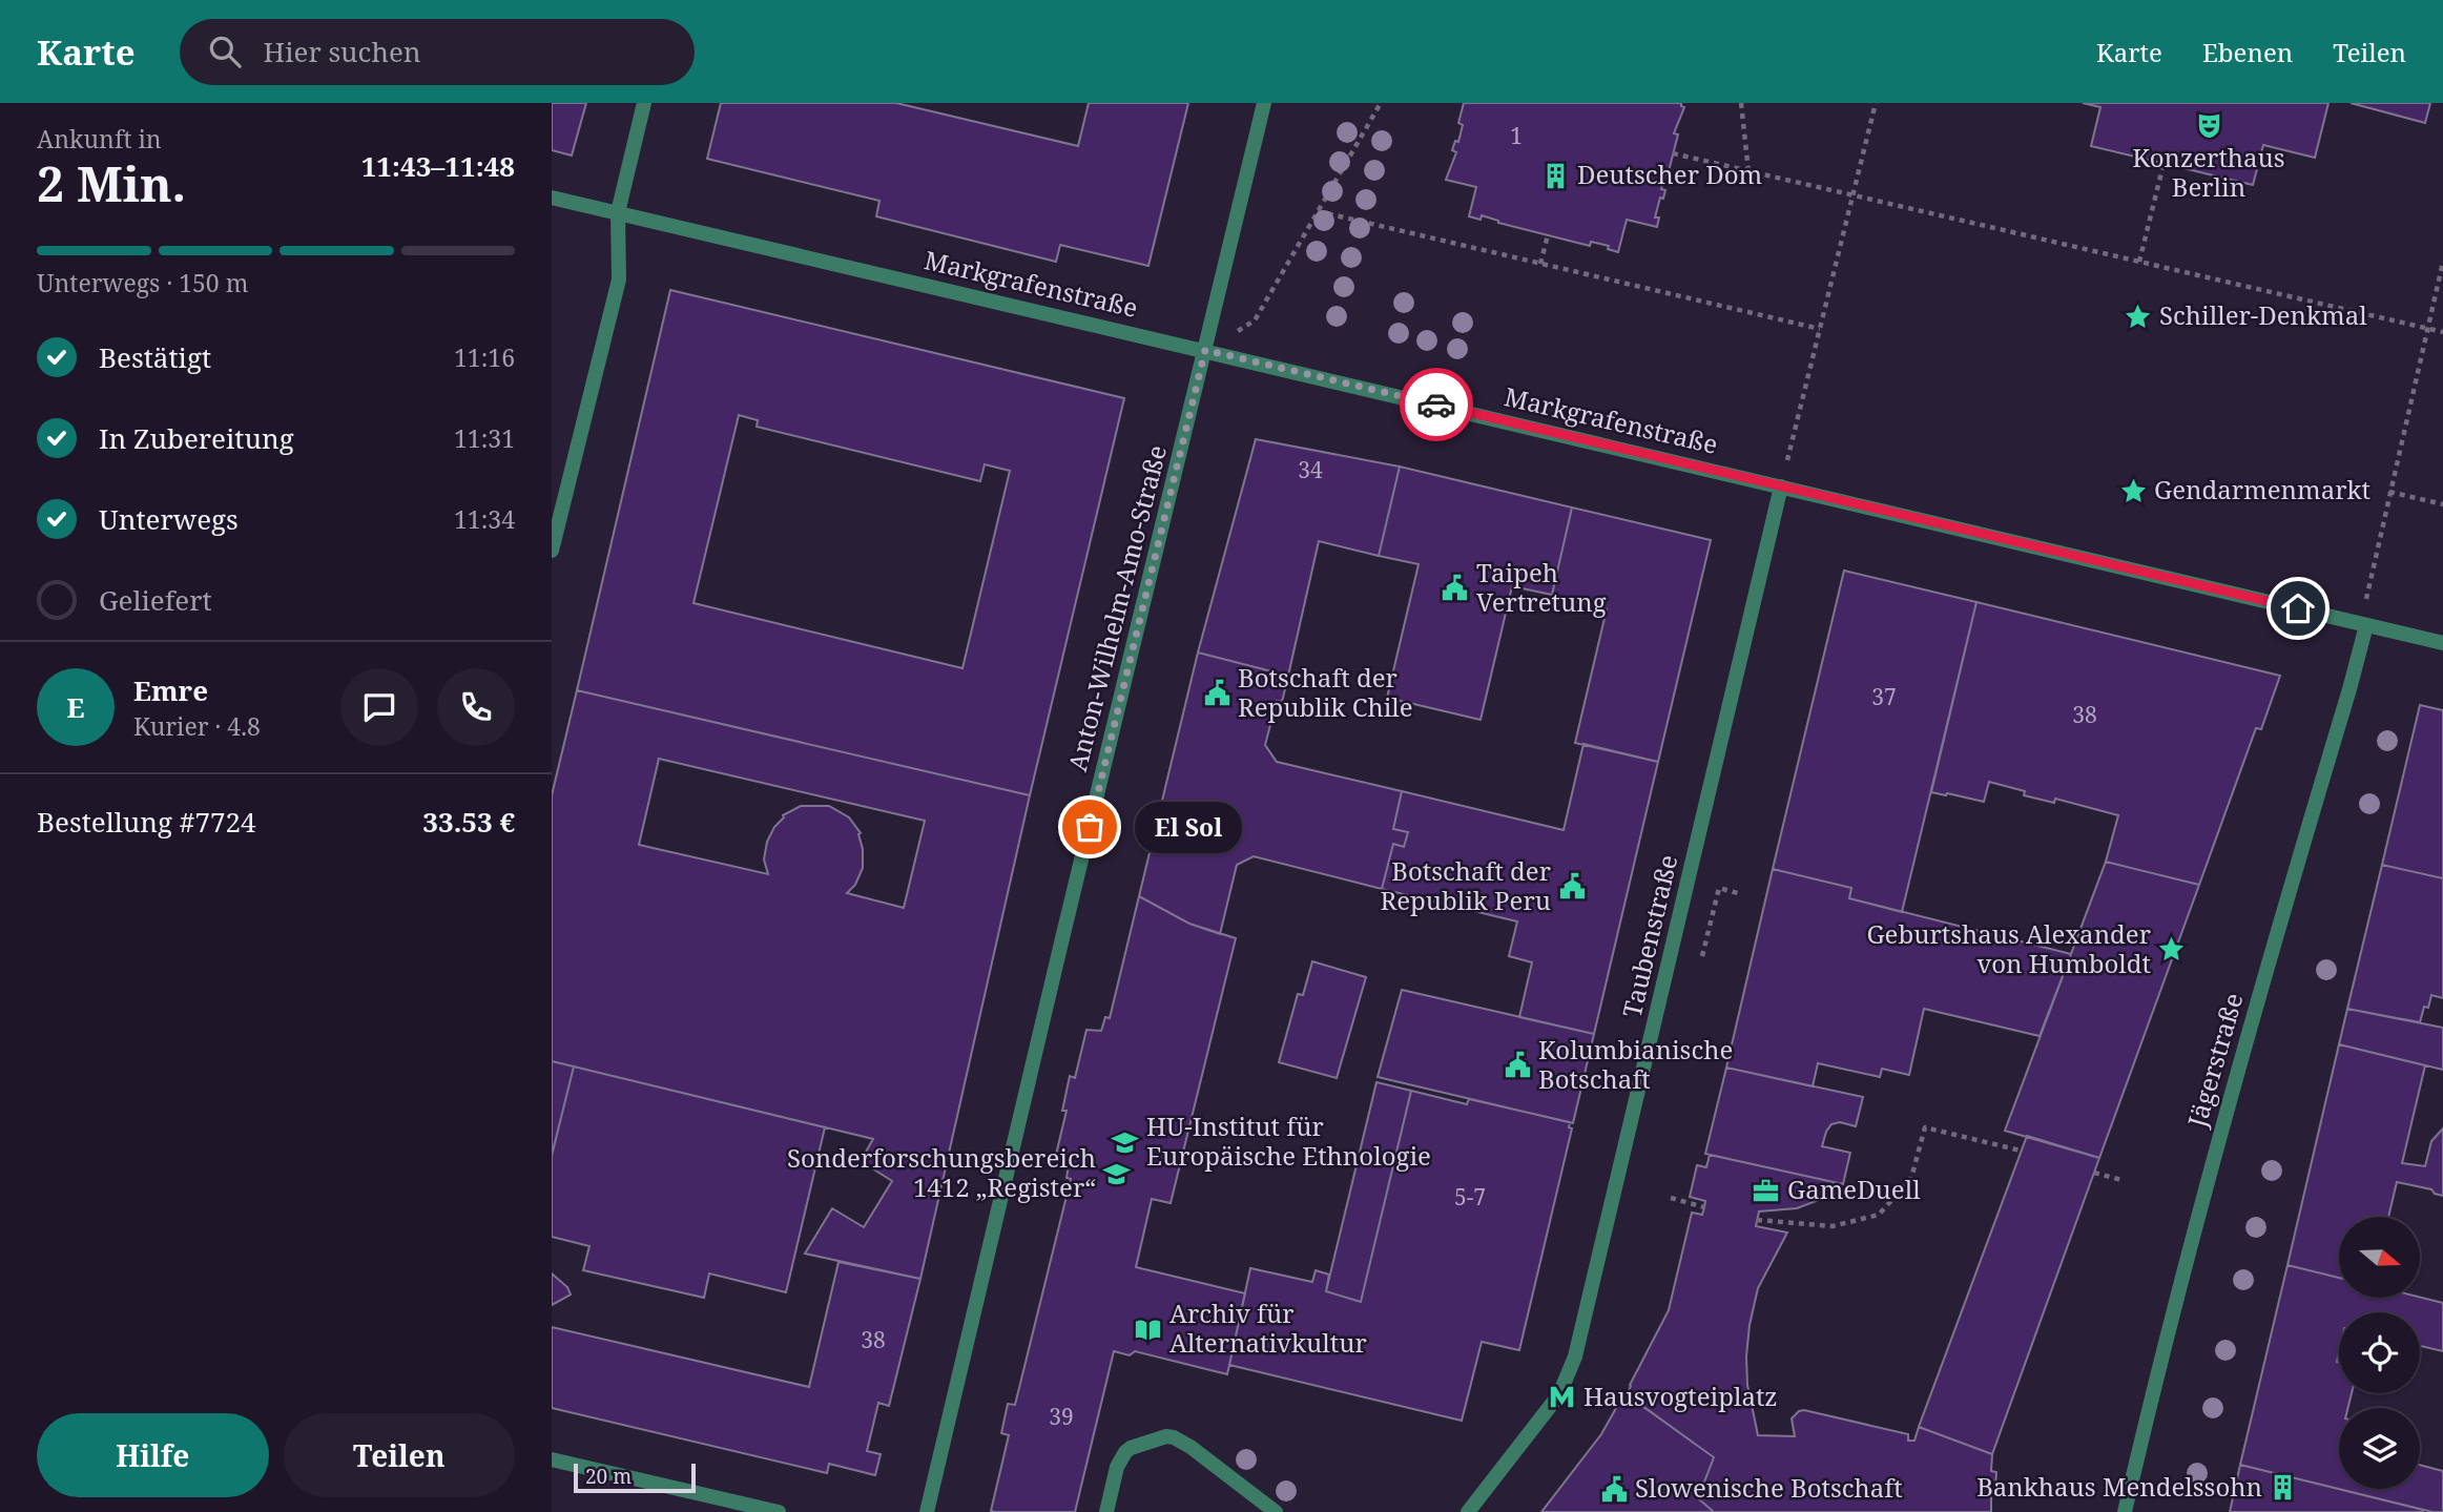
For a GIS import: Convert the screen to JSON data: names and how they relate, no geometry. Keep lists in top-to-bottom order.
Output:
{
  "streets": {
    "street": [
      "Markgrafenstraße",
      "Anton-Wilhelm-Amo-Straße",
      "Taubenstraße",
      "Jägerstraße"
    ]
  },
  "crossings": [
    ["Markgrafenstraße", "Anton-Wilhelm-Amo-Straße"],
    ["Markgrafenstraße", "Taubenstraße"],
    ["Markgrafenstraße", "Jägerstraße"]
  ],
  "places": {
    "theatre": ["Konzerthaus Berlin"],
    "building": ["Deutscher Dom", "Bankhaus Mendelssohn"],
    "place": ["Schiller-Denkmal", "Gendarmenmarkt", "Geburtshaus Alexander von Humboldt"],
    "public building": [
      "Taipeh Vertretung",
      "Botschaft der Republik Chile",
      "Botschaft der Republik Peru",
      "Kolumbianische Botschaft",
      "Slowenische Botschaft"
    ],
    "other": ["El Sol"],
    "school or university": ["HU-Institut für Europäische Ethnologie", "Sonderforschungsbereich 1412 „Register“"],
    "office": ["GameDuell"],
    "library": ["Archiv für Alternativkultur"],
    "metro station": ["Hausvogteiplatz"]
  },
  "house_numbers": [
    "1",
    "34",
    "37",
    "38",
    "5-7",
    "38",
    "39"
  ],
  "scale_bar": "20 m",
  "north": "right",
  "page": {
    "header": "Karte",
    "search": "Hier suchen",
    "nav": ["Karte", "Ebenen", "Teilen"],
    "heading": ["2 Min.", "Ankunft in", "11:43–11:48"],
    "panel": [
      "Emre",
      "Kurier · 4.8",
      "Bestellung #7724",
      "33.53 €"
    ],
    "bar": "Unterwegs · 150 m",
    "list": [
      ["Bestätigt", "11:16"],
      ["In Zubereitung", "11:31"],
      ["Unterwegs", "11:34"],
      "Geliefert"
    ],
    "round": "E",
    "bubble": "El Sol",
    "buttons": ["Hilfe", "Teilen"],
    "scale": "20 m"
  }
}
